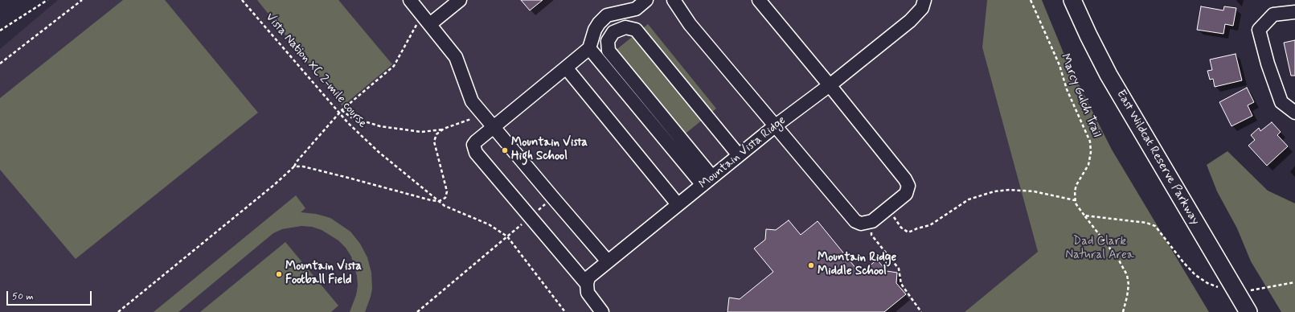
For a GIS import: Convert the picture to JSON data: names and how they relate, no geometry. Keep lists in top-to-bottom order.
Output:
{
  "streets": {
    "main road": ["East Wildcat Reserve Parkway"],
    "street": ["Mountain Vista Ridge"],
    "path": ["Vista Nation XC 2-mile course", "Marcy Gulch Trail"]
  },
  "parks": ["Dad Clark Natural Area"],
  "places": ["Mountain Vista High School", "Mountain Ridge Middle School", "Mountain Vista Football Field"],
  "scale_bar": "50 m"
}
